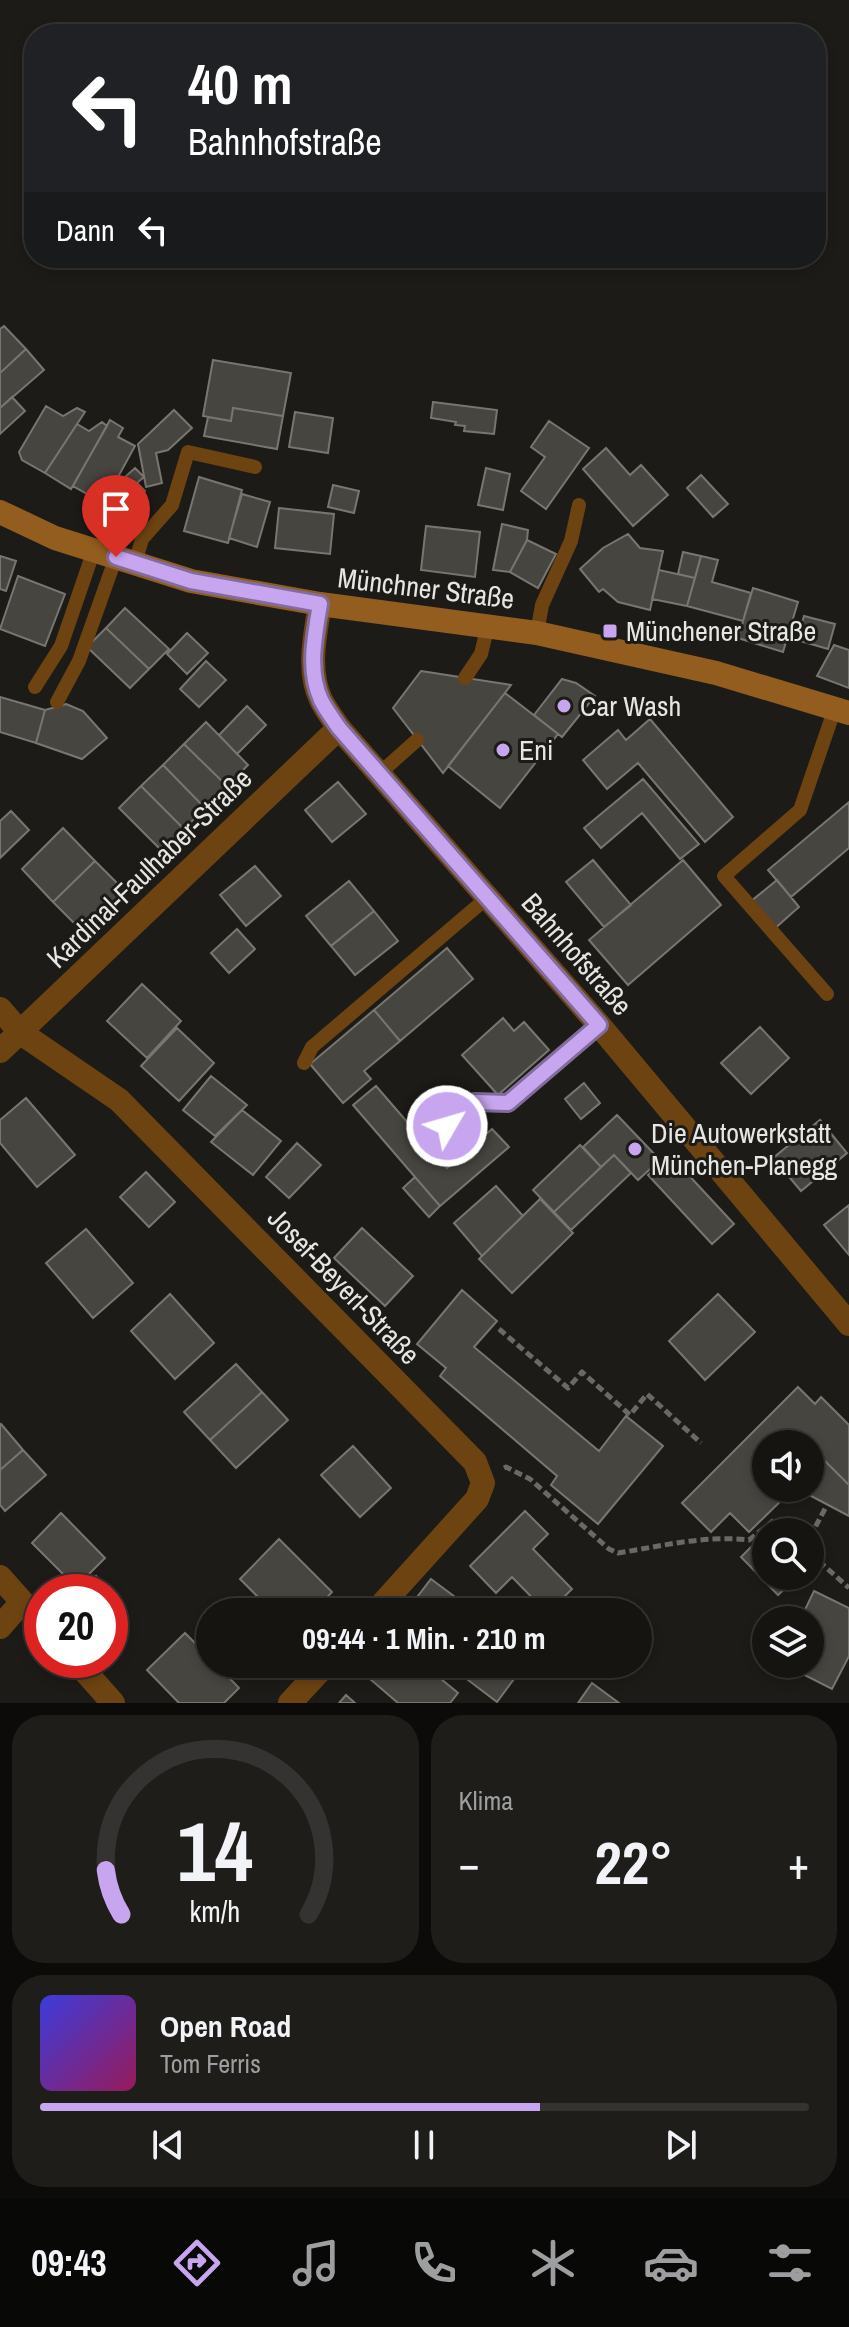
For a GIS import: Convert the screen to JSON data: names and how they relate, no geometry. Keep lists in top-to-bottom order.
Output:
{
  "streets": {
    "main road": ["Münchner Straße"],
    "street": ["Kardinal-Faulhaber-Straße", "Bahnhofstraße", "Josef-Beyerl-Straße"]
  },
  "crossings": [
    ["Münchner Straße", "Bahnhofstraße"],
    ["Kardinal-Faulhaber-Straße", "Bahnhofstraße"],
    ["Kardinal-Faulhaber-Straße", "Josef-Beyerl-Straße"]
  ],
  "places": {
    "transit": ["Münchener Straße"],
    "other": ["Car Wash", "Eni", "Die Autowerkstatt München-Planegg"]
  },
  "page": {
    "turn": ["40 m", "Bahnhofstraße"],
    "then": "Dann",
    "limit": "20",
    "trip": "09:44 · 1 Min. · 210 m",
    "tile": "Klima",
    "heat": ["−", "22°", "+"],
    "song": ["Open Road", "Tom Ferris"],
    "tabs": "09:43",
    "gauge": ["14", "km/h"]
  }
}
